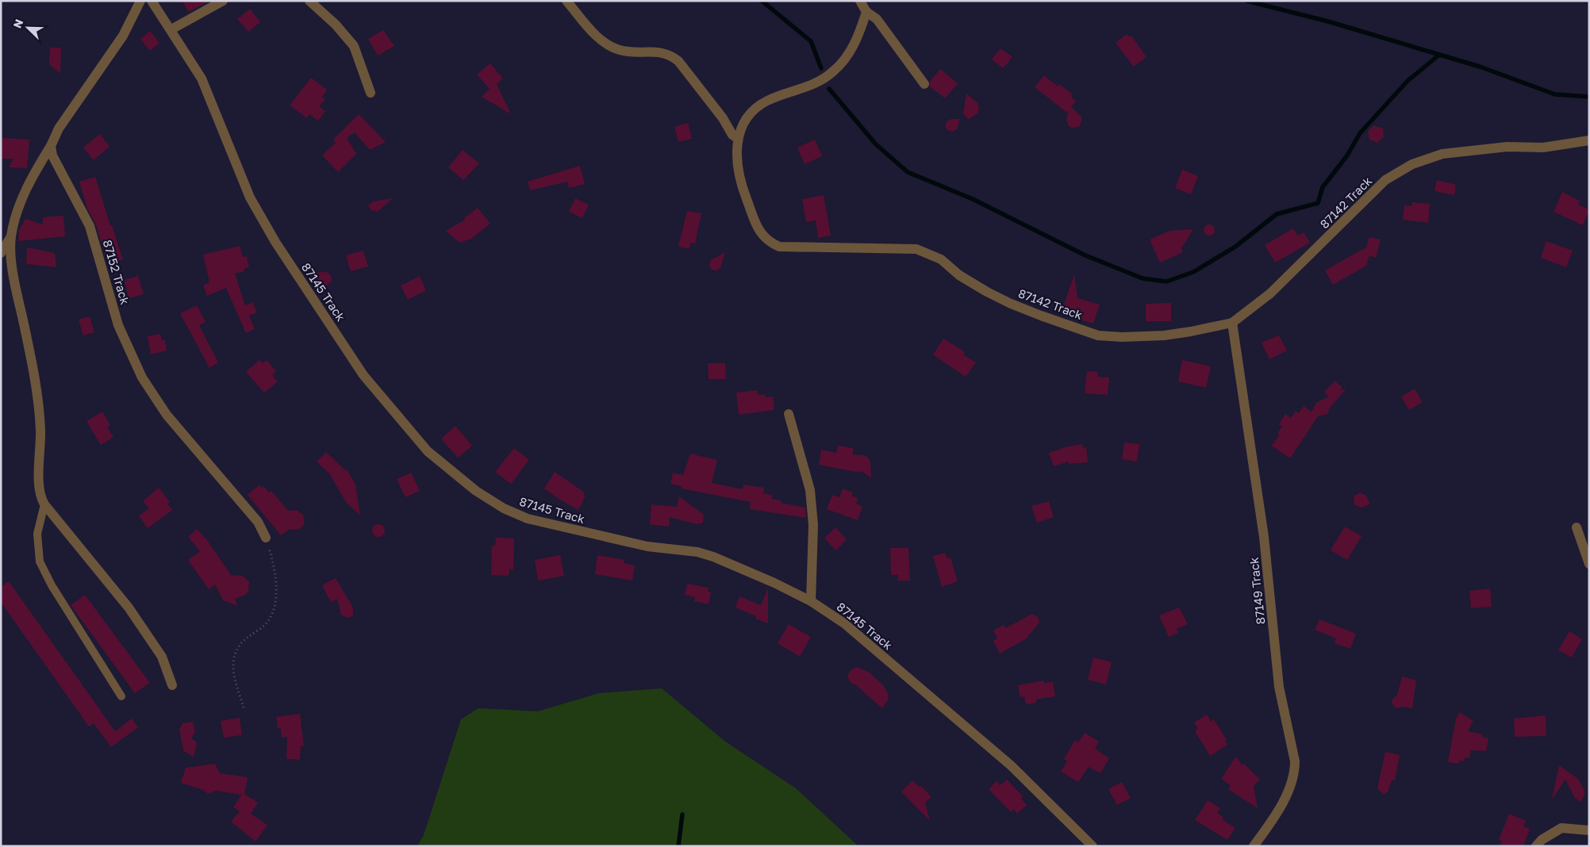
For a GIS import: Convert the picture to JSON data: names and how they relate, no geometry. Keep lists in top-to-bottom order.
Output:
{
  "streets": {
    "street": [
      "87142 Track",
      "87152 Track",
      "87145 Track",
      "87149 Track"
    ]
  },
  "crossings": [
    ["87142 Track", "87149 Track"]
  ],
  "north": "top left"
}
